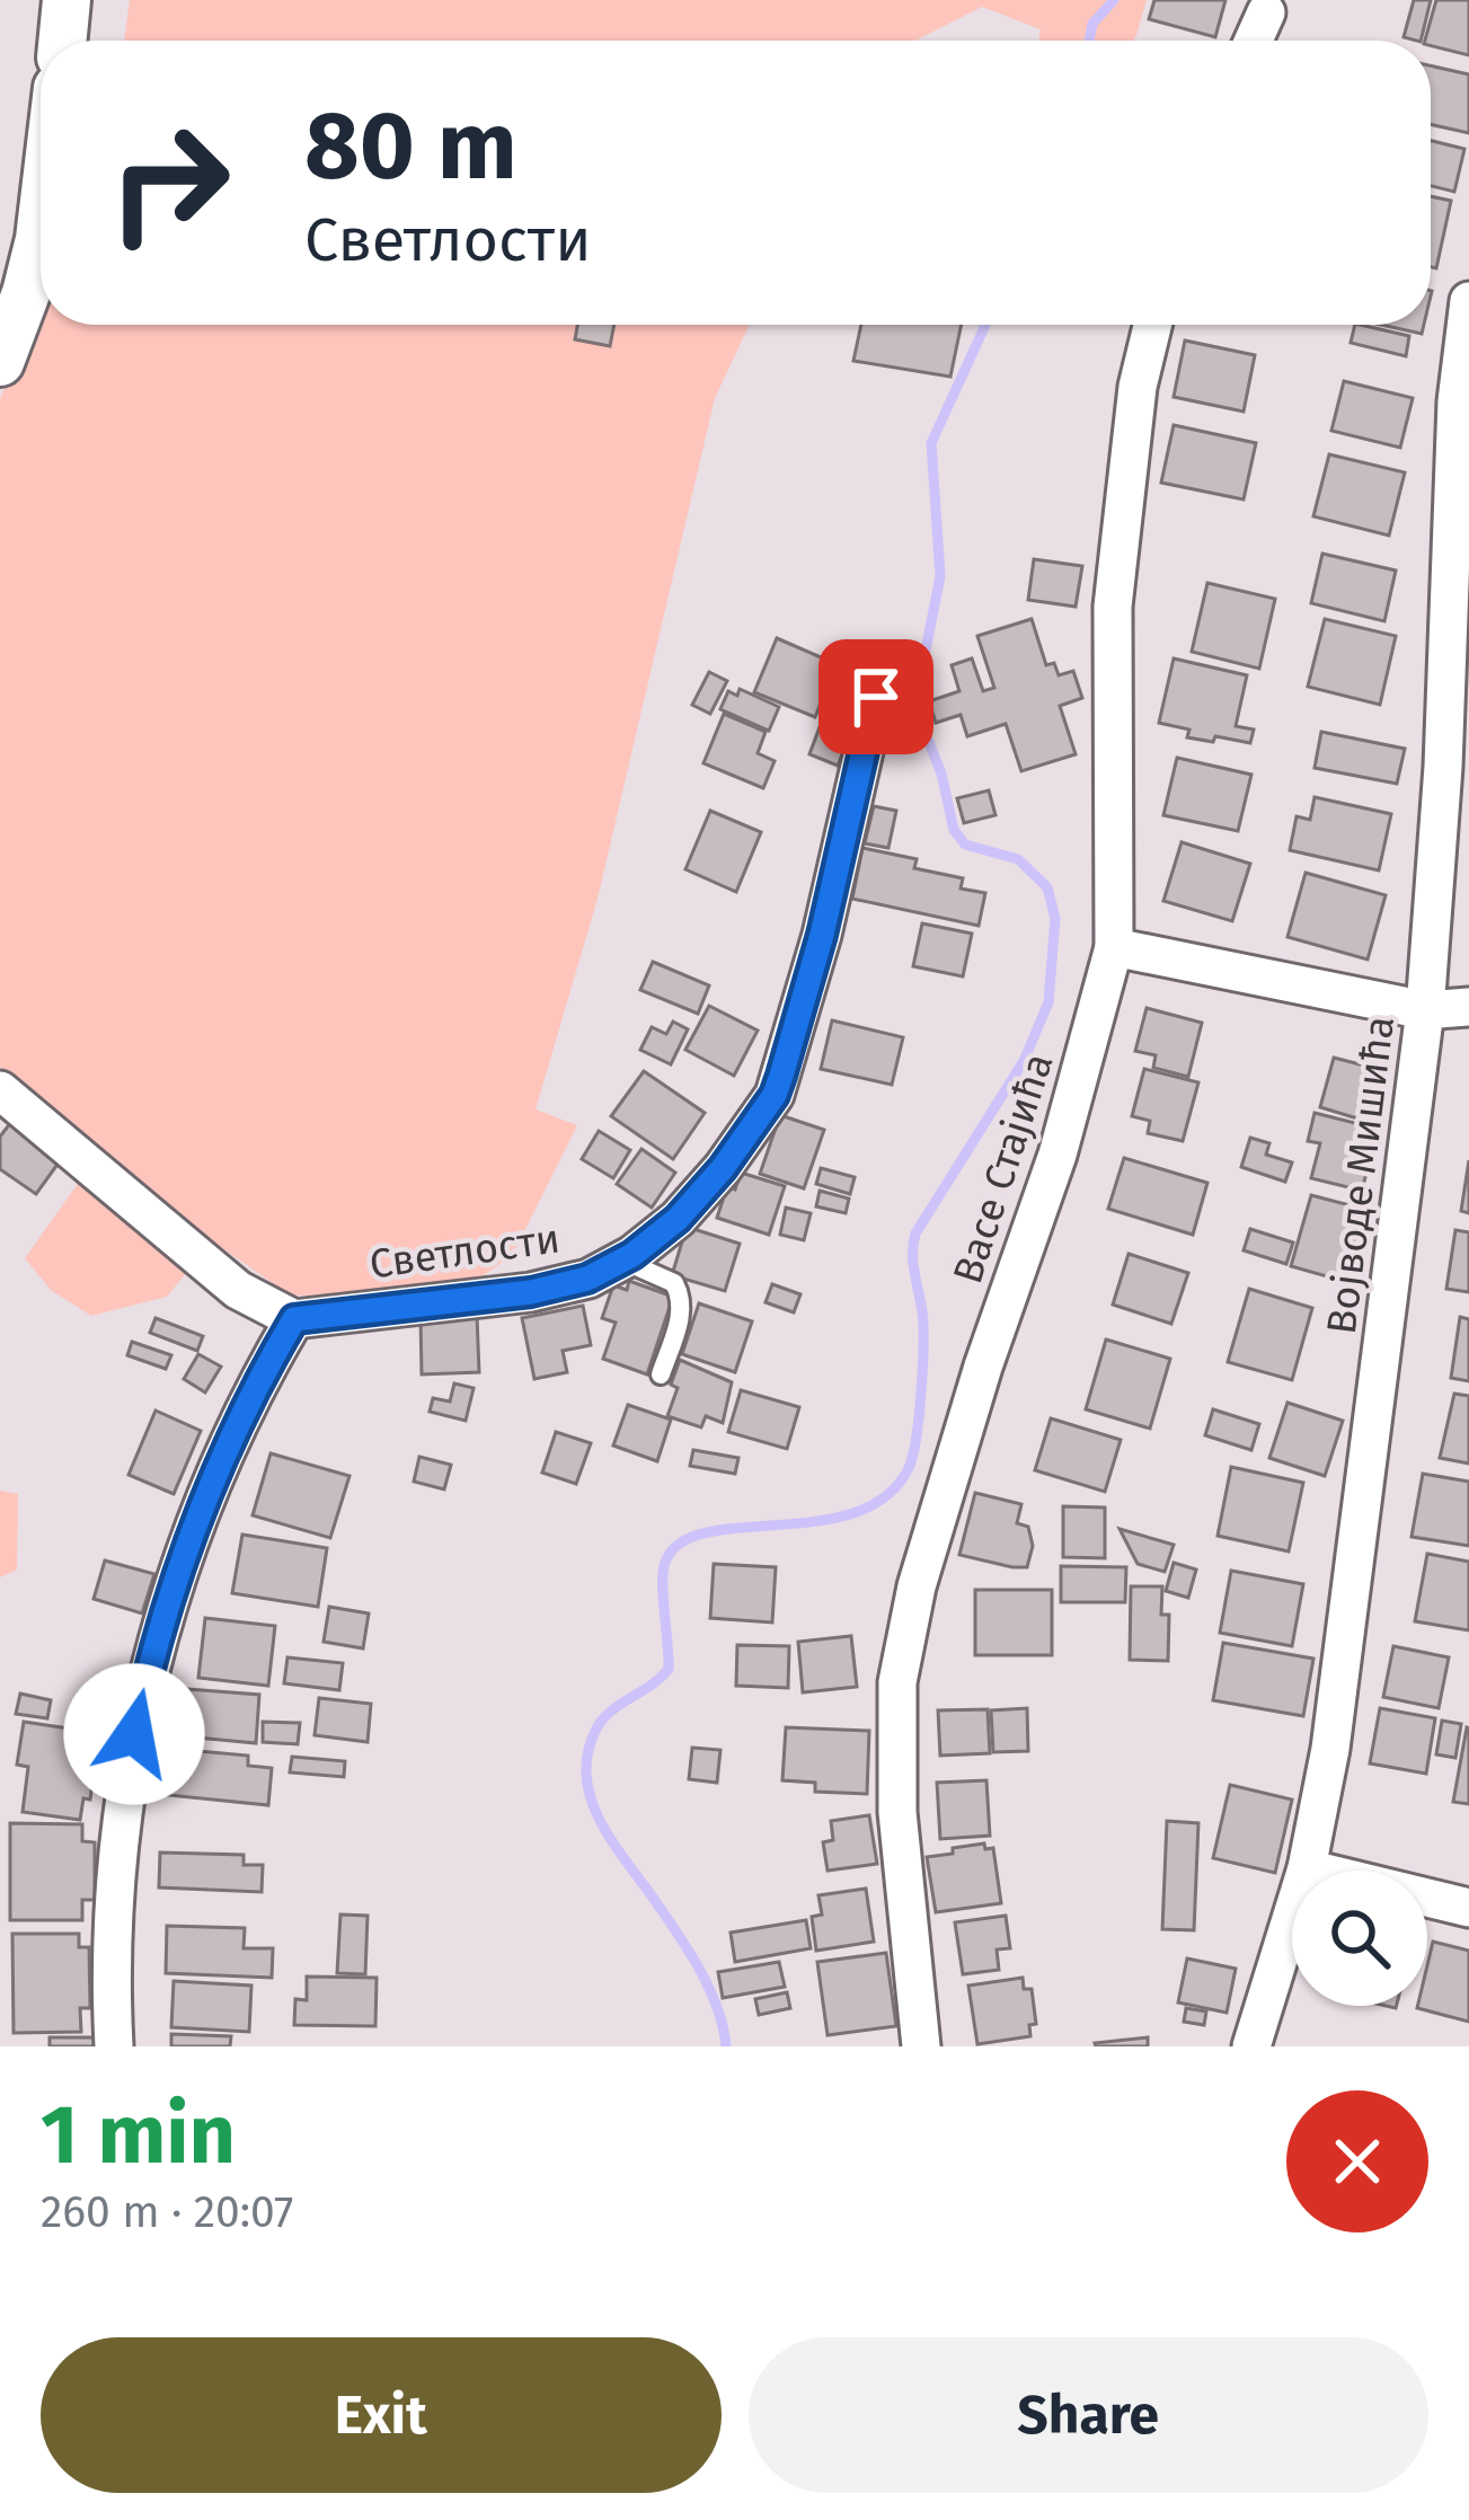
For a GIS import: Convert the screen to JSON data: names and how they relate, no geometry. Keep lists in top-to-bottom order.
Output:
{
  "streets": {
    "street": ["Васе Стајића", "Војводе Мишића", "Светлости"]
  },
  "page": {
    "turn": ["80 m", "Светлости"],
    "heading": ["1 min", "260 m · 20:07"],
    "buttons": ["Exit", "Share"]
  }
}
